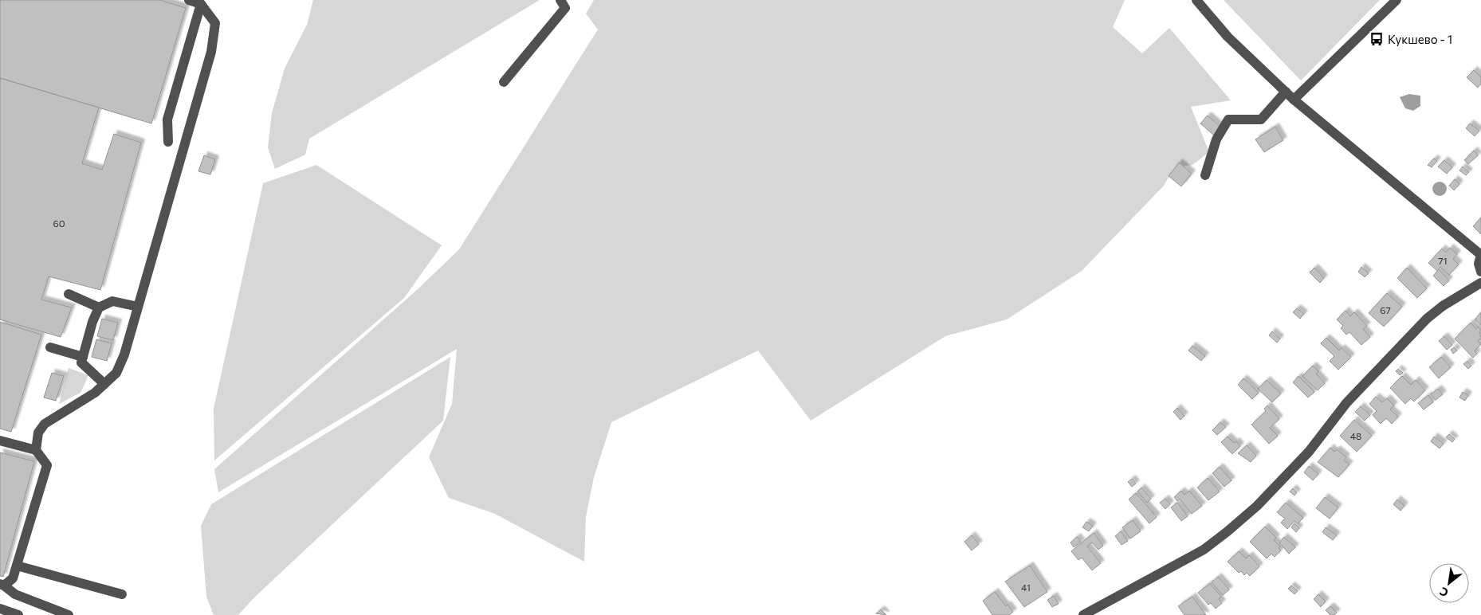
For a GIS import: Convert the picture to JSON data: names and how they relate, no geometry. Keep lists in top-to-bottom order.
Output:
{
  "places": {
    "bus stop": ["Кукшево - 1"]
  },
  "house_numbers": [
    "60",
    "71",
    "67",
    "48",
    "41"
  ],
  "north": "bottom left"
}
